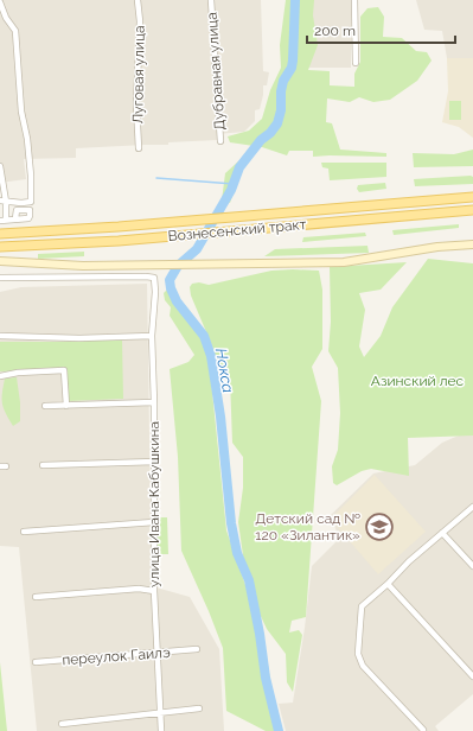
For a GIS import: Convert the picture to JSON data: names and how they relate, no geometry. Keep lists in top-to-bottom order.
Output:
{
  "streets": {
    "main road": ["Вознесенский тракт"],
    "street": [
      "Дубравная улица",
      "Луговая улица",
      "улица Ивана Кабушкина",
      "переулок Гаилэ"
    ]
  },
  "crossings": [
    ["улица Ивана Кабушкина", "переулок Гаилэ"]
  ],
  "water": ["Нокса"],
  "parks": ["Азинский лес"],
  "places": {
    "school or university": ["Детский сад № 120 «Зилантик»"]
  },
  "scale_bar": "200 m"
}
